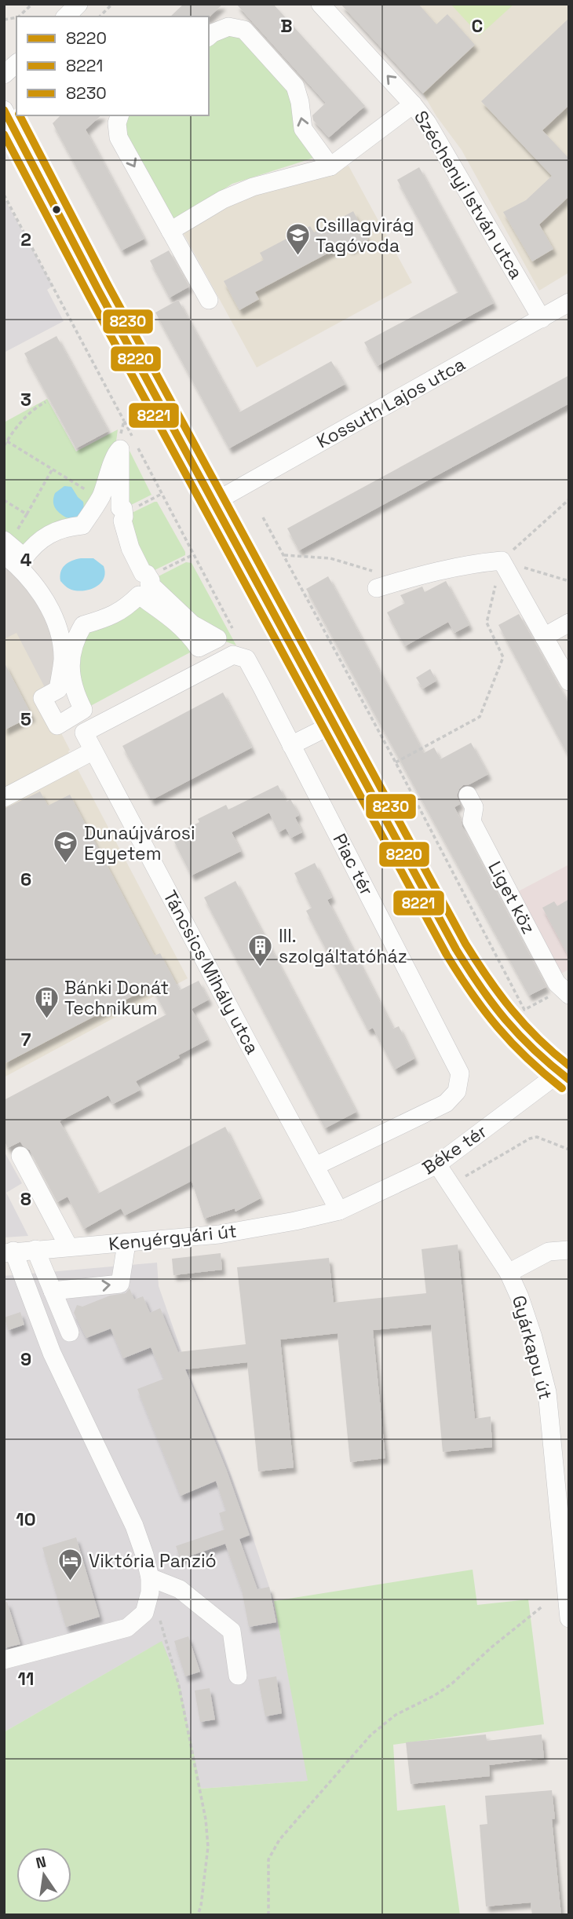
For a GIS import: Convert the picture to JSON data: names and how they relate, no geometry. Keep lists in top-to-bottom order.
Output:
{
  "streets": {
    "street": [
      "Széchenyi István utca",
      "Kossuth Lajos utca",
      "Piac tér",
      "Liget köz",
      "Táncsics Mihály utca",
      "Béke tér",
      "Kenyérgyári út",
      "Gyárkapu út"
    ]
  },
  "crossings": [
    ["Széchenyi István utca", "Kossuth Lajos utca"],
    ["Piac tér", "Táncsics Mihály utca"],
    ["Táncsics Mihály utca", "Béke tér"],
    ["Táncsics Mihály utca", "Kenyérgyári út"],
    ["Béke tér", "Kenyérgyári út"],
    ["Béke tér", "Gyárkapu út"]
  ],
  "one_way": ["Széchenyi István utca"],
  "places": {
    "school or university": ["Csillagvirág Tagóvoda", "Dunaújvárosi Egyetem"],
    "building": ["III. szolgáltatóház", "Bánki Donát Technikum"],
    "hotel": ["Viktória Panzió"]
  },
  "lines": ["transit line 8220", "transit line 8230", "transit line 8221"],
  "legend": ["8220", "8221", "8230"],
  "north": "top",
  "grid": {
    "columns": ["B", "C"],
    "rows": [
      "2",
      "3",
      "4",
      "5",
      "6",
      "7",
      "8",
      "9",
      "10",
      "11"
    ]
  }
}
